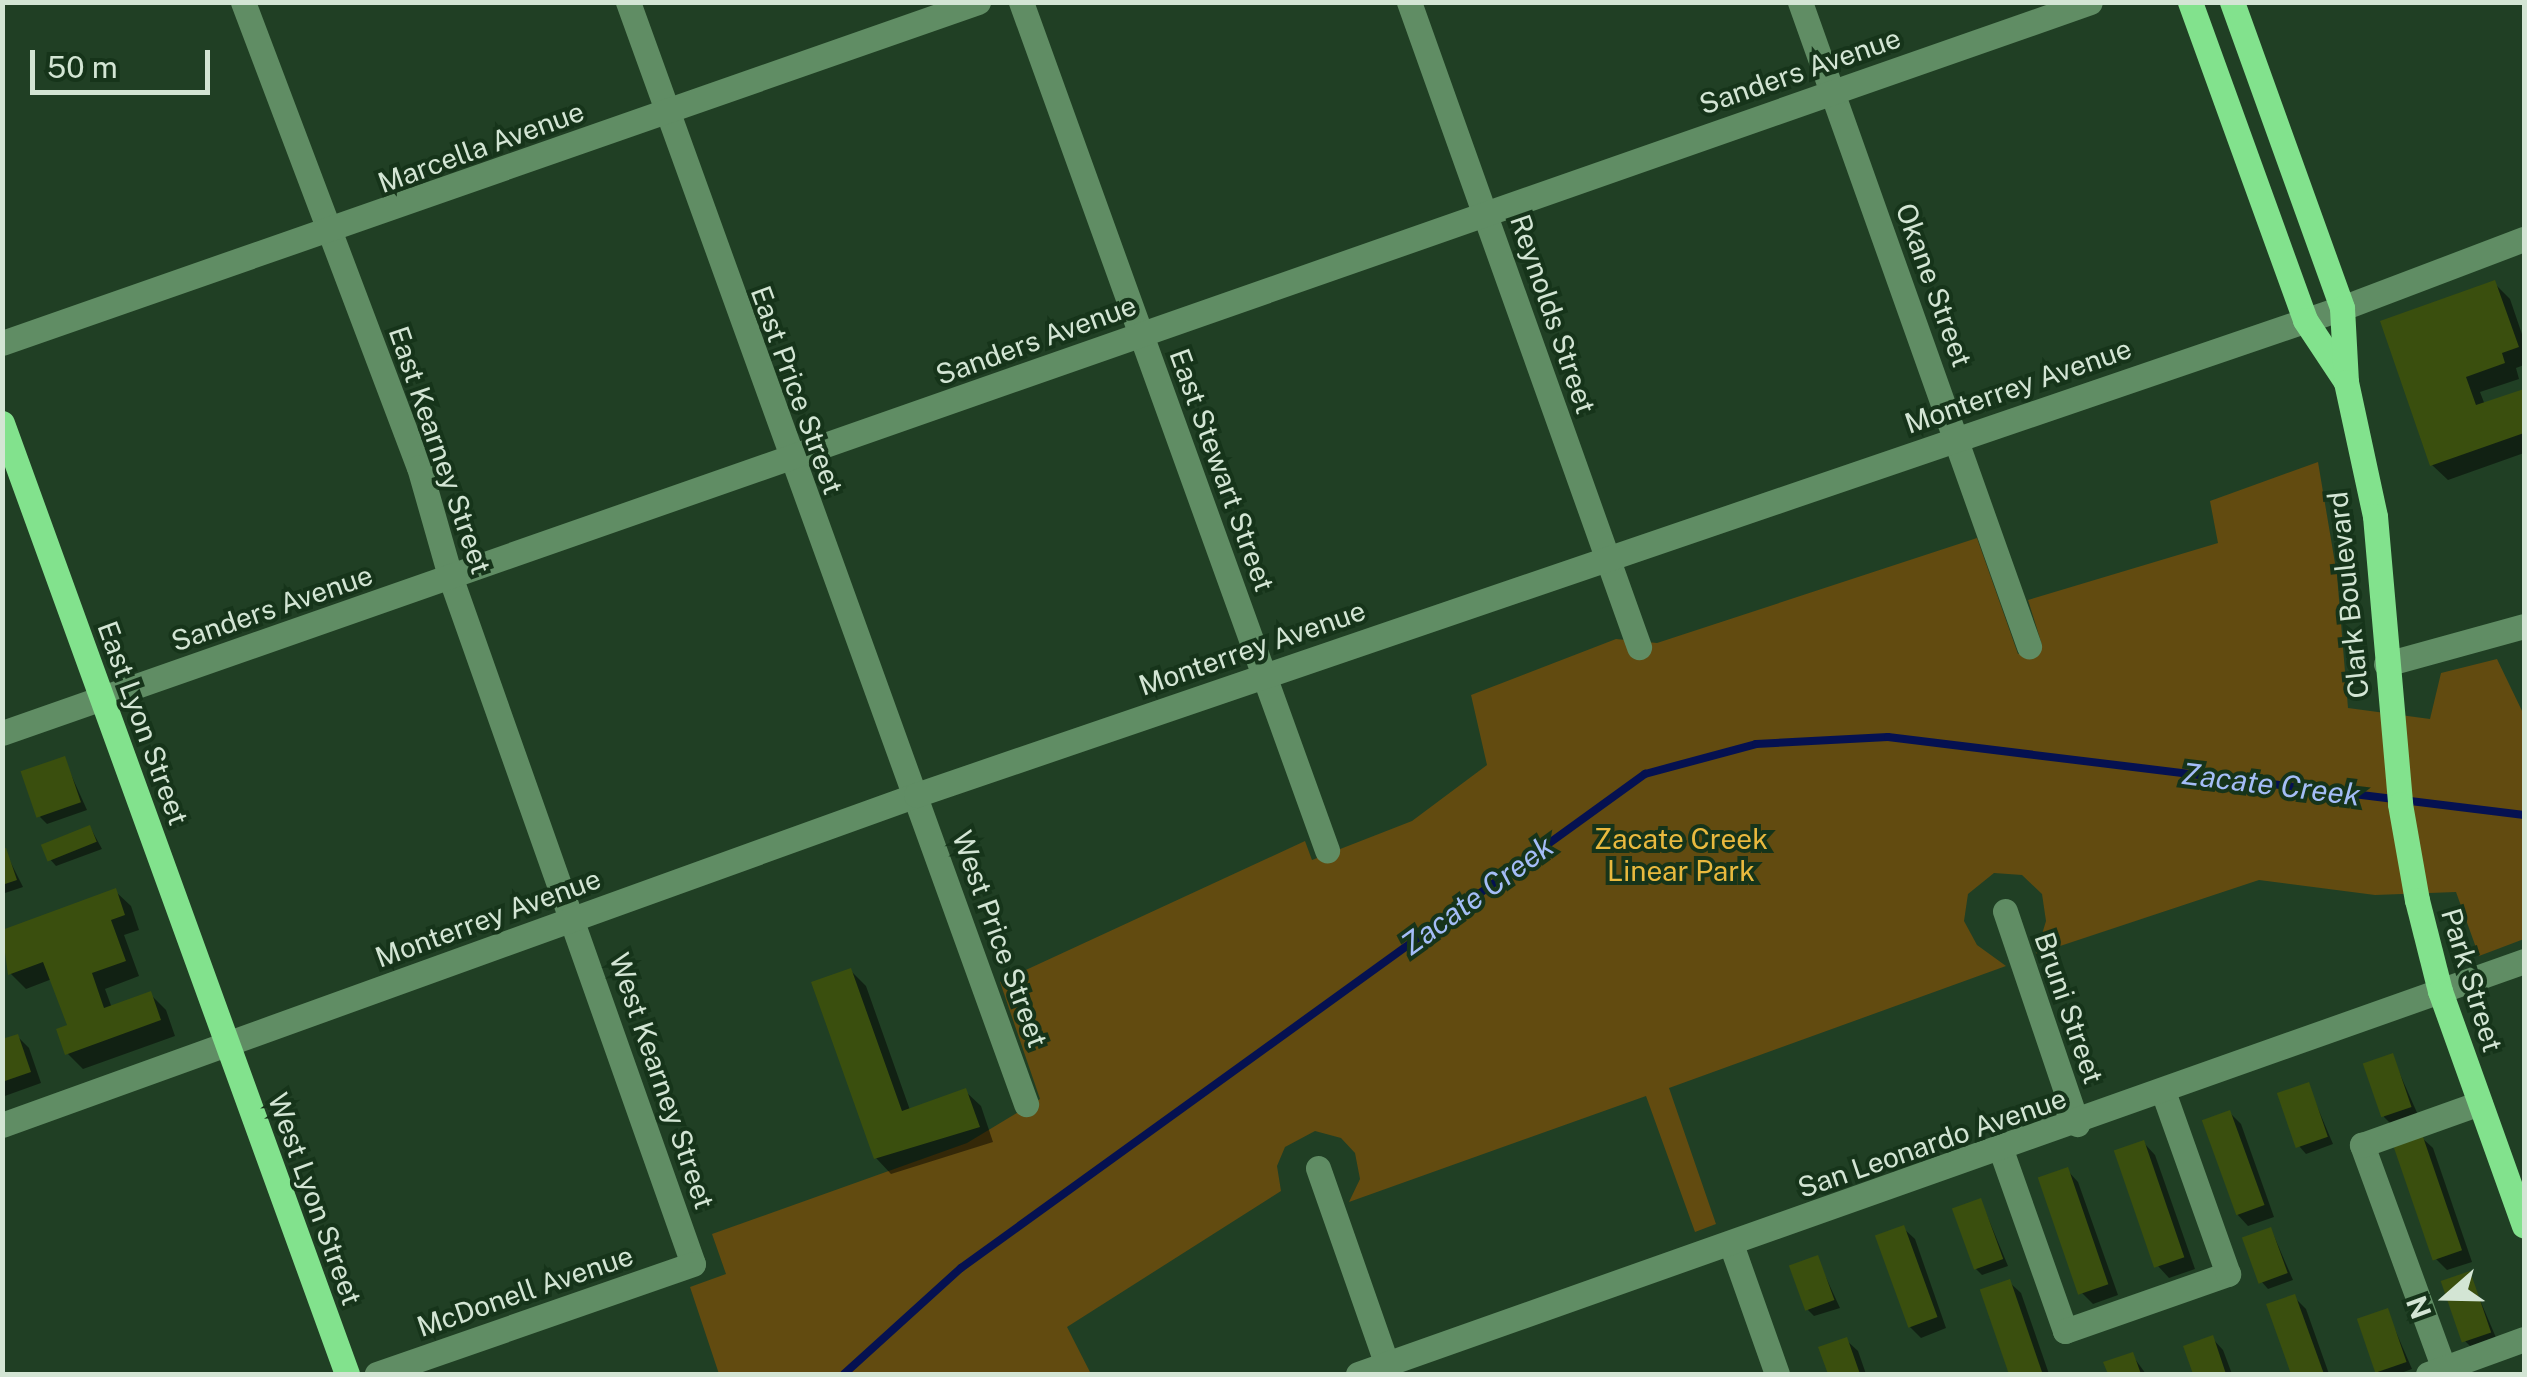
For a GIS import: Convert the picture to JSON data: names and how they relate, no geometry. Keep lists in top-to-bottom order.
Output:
{
  "streets": {
    "main road": [
      "Clark Boulevard",
      "East Lyon Street",
      "Park Street",
      "West Lyon Street"
    ],
    "street": [
      "Sanders Avenue",
      "Marcella Avenue",
      "Okane Street",
      "Reynolds Street",
      "Monterrey Avenue",
      "East Price Street",
      "East Kearney Street",
      "East Stewart Street",
      "West Price Street",
      "Bruni Street",
      "West Kearney Street",
      "San Leonardo Avenue",
      "McDonell Avenue"
    ]
  },
  "crossings": [
    ["Sanders Avenue", "Okane Street"],
    ["Sanders Avenue", "Reynolds Street"],
    ["Sanders Avenue", "East Price Street"],
    ["Sanders Avenue", "East Kearney Street"],
    ["Sanders Avenue", "East Stewart Street"],
    ["Sanders Avenue", "East Lyon Street"],
    ["Marcella Avenue", "East Price Street"],
    ["Marcella Avenue", "East Kearney Street"],
    ["Okane Street", "Monterrey Avenue"],
    ["Reynolds Street", "Monterrey Avenue"],
    ["Monterrey Avenue", "East Price Street"],
    ["Monterrey Avenue", "East Kearney Street"],
    ["Monterrey Avenue", "East Stewart Street"],
    ["Monterrey Avenue", "Clark Boulevard"],
    ["Monterrey Avenue", "East Lyon Street"],
    ["Monterrey Avenue", "West Price Street"],
    ["Monterrey Avenue", "West Kearney Street"],
    ["Monterrey Avenue", "West Lyon Street"],
    ["East Price Street", "West Price Street"],
    ["East Kearney Street", "West Kearney Street"],
    ["Clark Boulevard", "Park Street"],
    ["East Lyon Street", "West Lyon Street"],
    ["Park Street", "San Leonardo Avenue"],
    ["Bruni Street", "San Leonardo Avenue"],
    ["West Kearney Street", "McDonell Avenue"]
  ],
  "water": ["Zacate Creek"],
  "parks": ["Zacate Creek Linear Park"],
  "scale_bar": "50 m",
  "north": "left"
}
